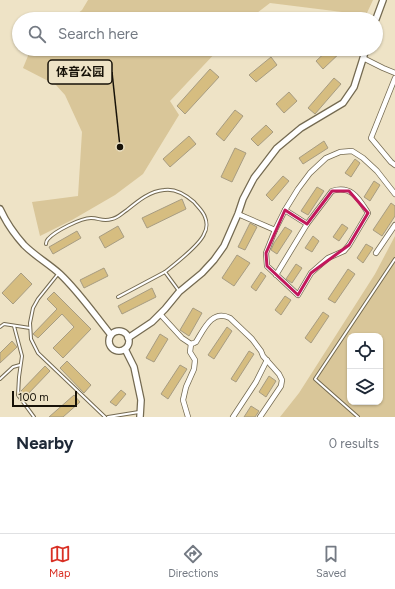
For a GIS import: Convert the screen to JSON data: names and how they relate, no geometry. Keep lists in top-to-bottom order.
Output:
{
  "places": ["体音公园"],
  "scale_bar": "100 m",
  "page": {
    "search": "Search here",
    "scale": "100 m",
    "heading": ["Nearby", "0 results"],
    "nav": ["Map", "Directions", "Saved"]
  }
}
